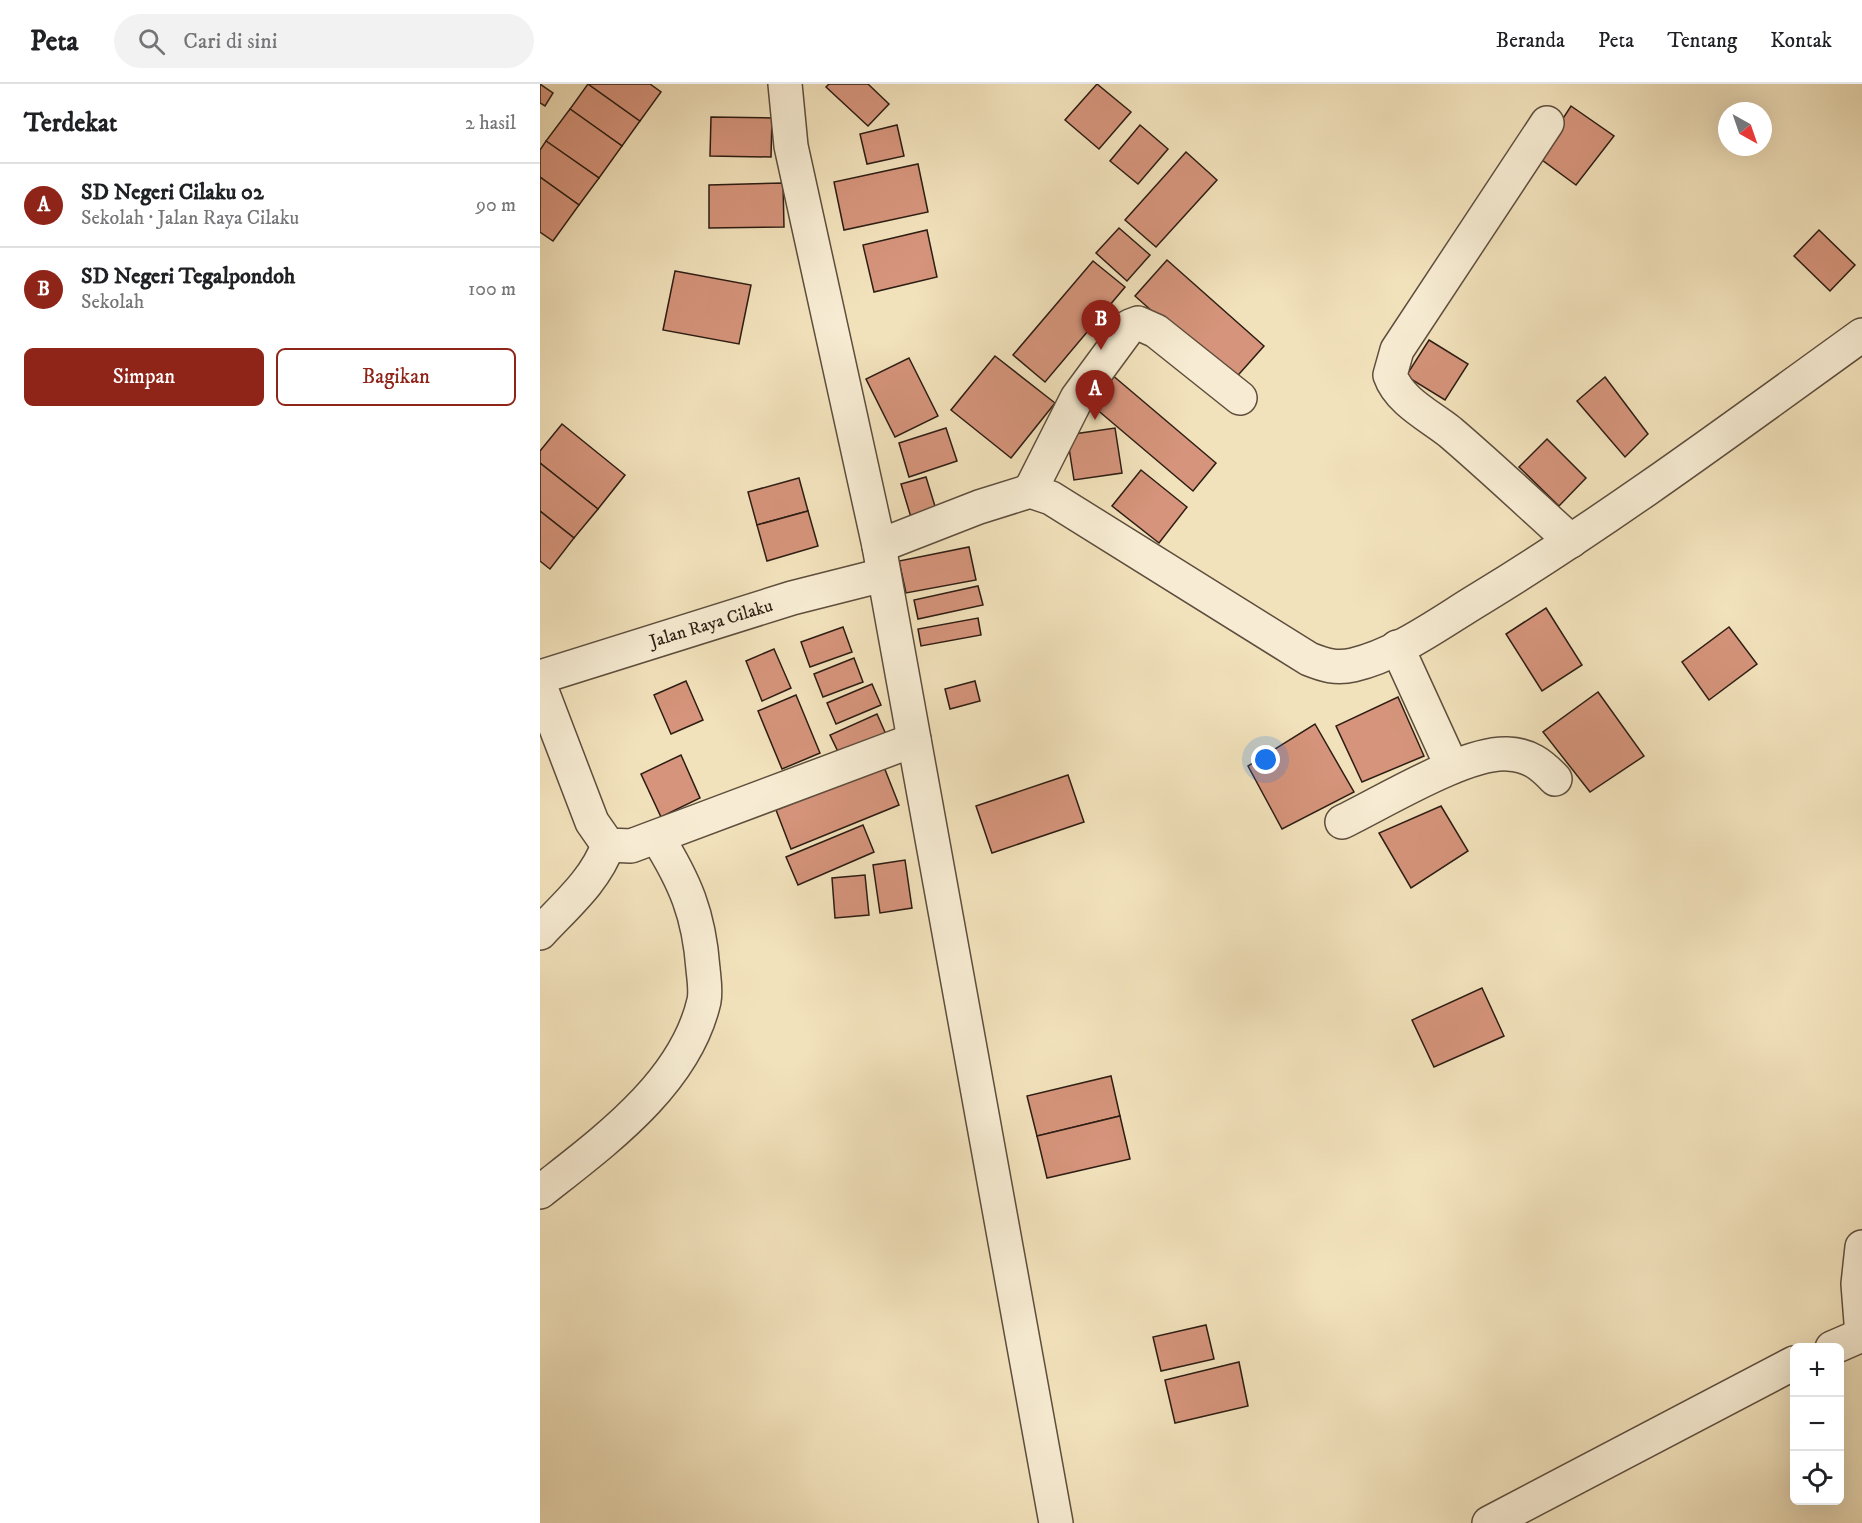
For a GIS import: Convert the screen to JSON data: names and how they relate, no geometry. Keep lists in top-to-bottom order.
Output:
{
  "streets": {
    "street": ["Jalan Raya Cilaku"]
  },
  "north": "bottom right",
  "page": {
    "header": "Peta",
    "search": "Cari di sini",
    "nav": [
      "Beranda",
      "Peta",
      "Tentang",
      "Kontak"
    ],
    "heading": ["Terdekat", "2 hasil"],
    "list": [
      {
        "mark": "A",
        "name": "SD Negeri Cilaku 02",
        "note": "Sekolah · Jalan Raya Cilaku",
        "value": "90 m"
      },
      {
        "mark": "B",
        "name": "SD Negeri Tegalpondoh",
        "note": "Sekolah",
        "value": "100 m"
      }
    ],
    "pins": ["B", "A"],
    "buttons": ["Simpan", "Bagikan"],
    "map_buttons": ["+", "−"]
  }
}
